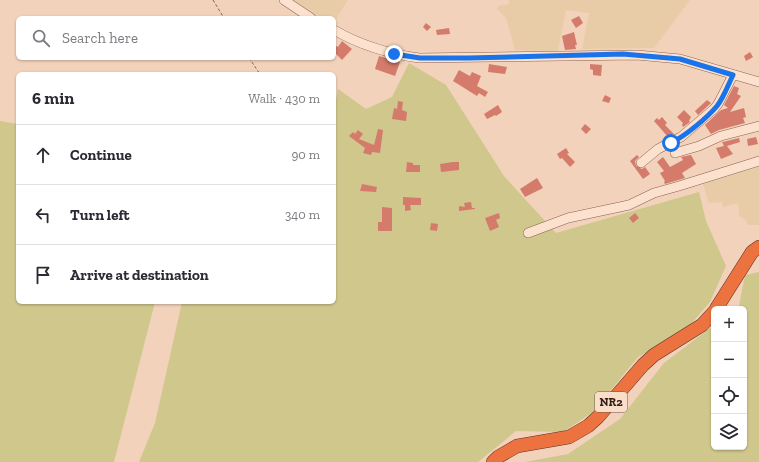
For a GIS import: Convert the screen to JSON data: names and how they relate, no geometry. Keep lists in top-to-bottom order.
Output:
{
  "streets": {
    "highway": ["NR2"]
  },
  "page": {
    "search": "Search here",
    "heading": ["6 min", "Walk · 430 m"],
    "list": [
      ["Continue", "90 m"],
      ["Turn left", "340 m"],
      "Arrive at destination"
    ],
    "map_buttons": ["+", "−"]
  }
}
